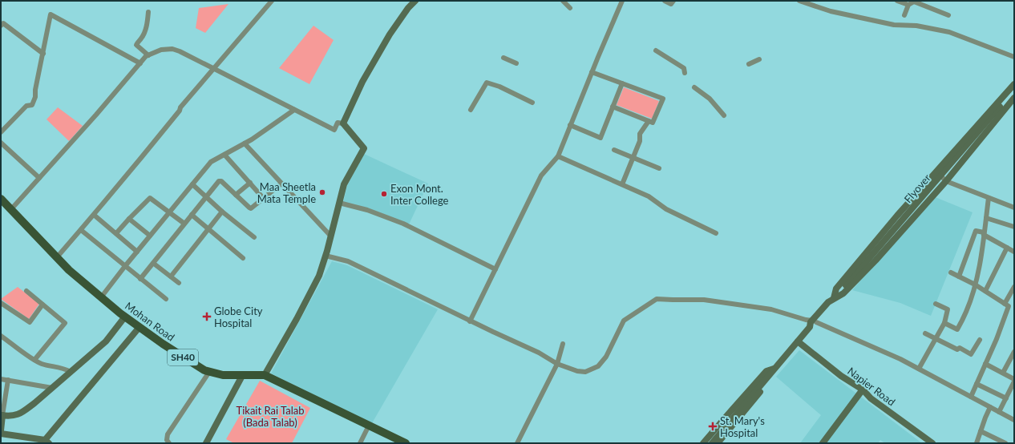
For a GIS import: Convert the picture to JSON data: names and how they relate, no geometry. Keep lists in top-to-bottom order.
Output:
{
  "streets": {
    "main road": [
      "Flyover",
      "Mohan Road",
      "SH40",
      "Napier Road"
    ]
  },
  "parks": ["Tikait Rai Talab (Bada Talab)"],
  "places": {
    "other": ["Maa Sheetla Mata Temple", "Exon Mont. Inter College"],
    "health": ["Globe City Hospital", "St. Mary's Hospital"]
  }
}
